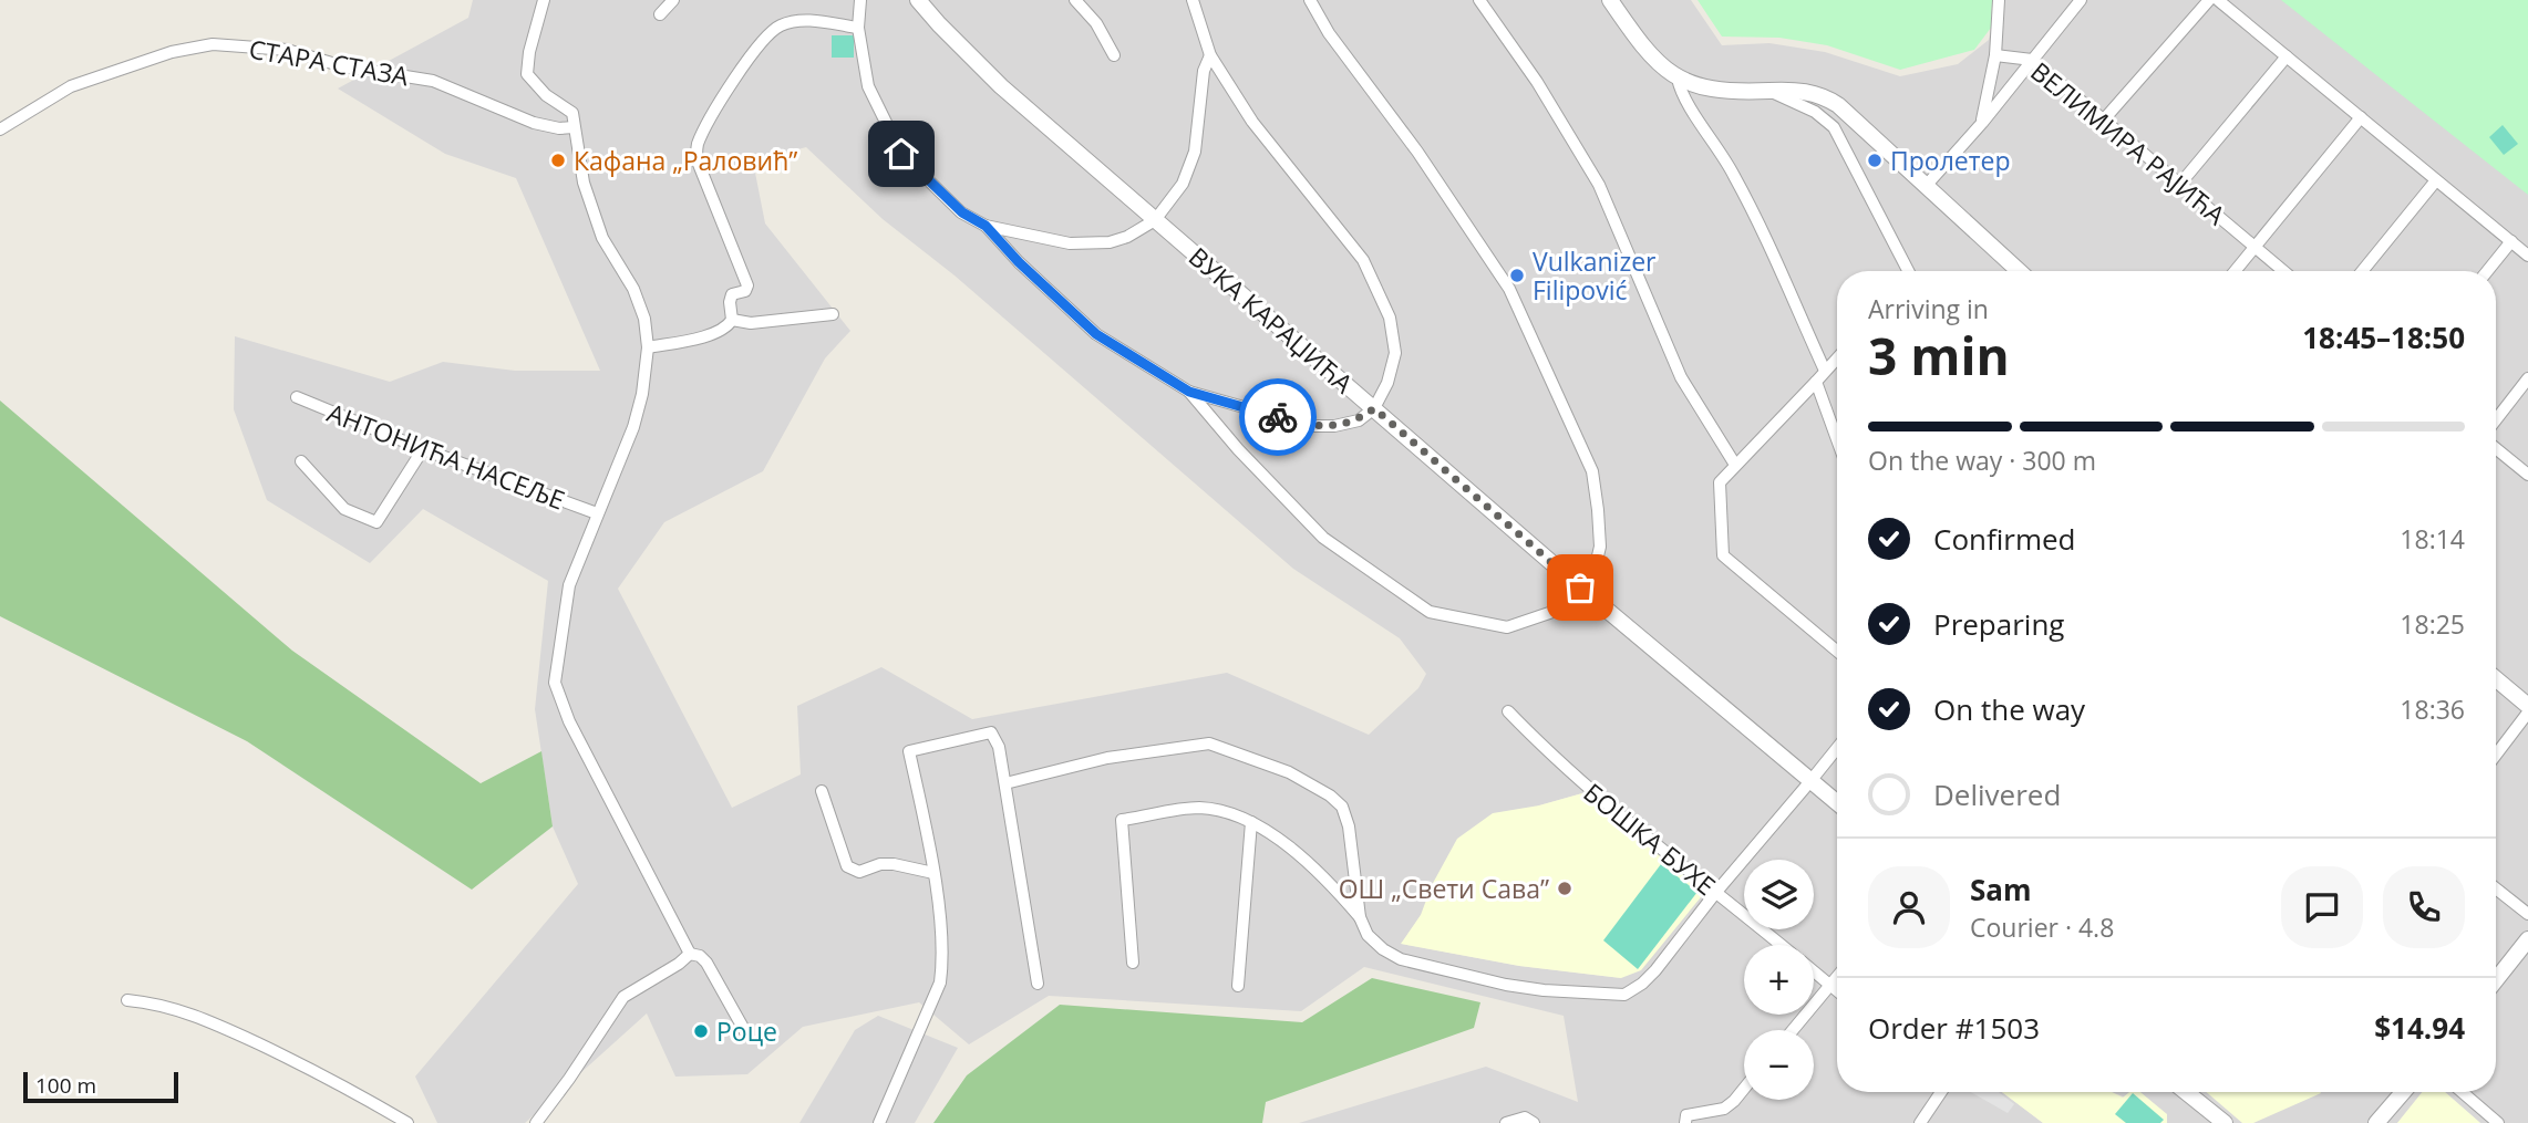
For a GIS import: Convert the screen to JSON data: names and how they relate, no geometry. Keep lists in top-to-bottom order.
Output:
{
  "streets": {
    "street": [
      "СТАРА СТАЗА",
      "ВЕЛИМИРА РАЈИЋА",
      "ВУКА КАРАЏИЋА",
      "АНТОНИЋА НАСЕЉЕ",
      "БОШКА БУХЕ"
    ]
  },
  "places": [
    "Кафана „Раловић”",
    "Пролетер",
    "Vulkanizer Filipović",
    "ОШ „Свети Сава”",
    "Роце"
  ],
  "scale_bar": "100 m",
  "page": {
    "heading": ["3 min", "Arriving in", "18:45–18:50"],
    "panel": [
      "Sam",
      "Courier · 4.8",
      "Order #1503",
      "$14.94"
    ],
    "bar": "On the way · 300 m",
    "list": [
      ["Confirmed", "18:14"],
      ["Preparing", "18:25"],
      ["On the way", "18:36"],
      "Delivered"
    ],
    "map_buttons": ["+", "−"],
    "scale": "100 m"
  }
}
